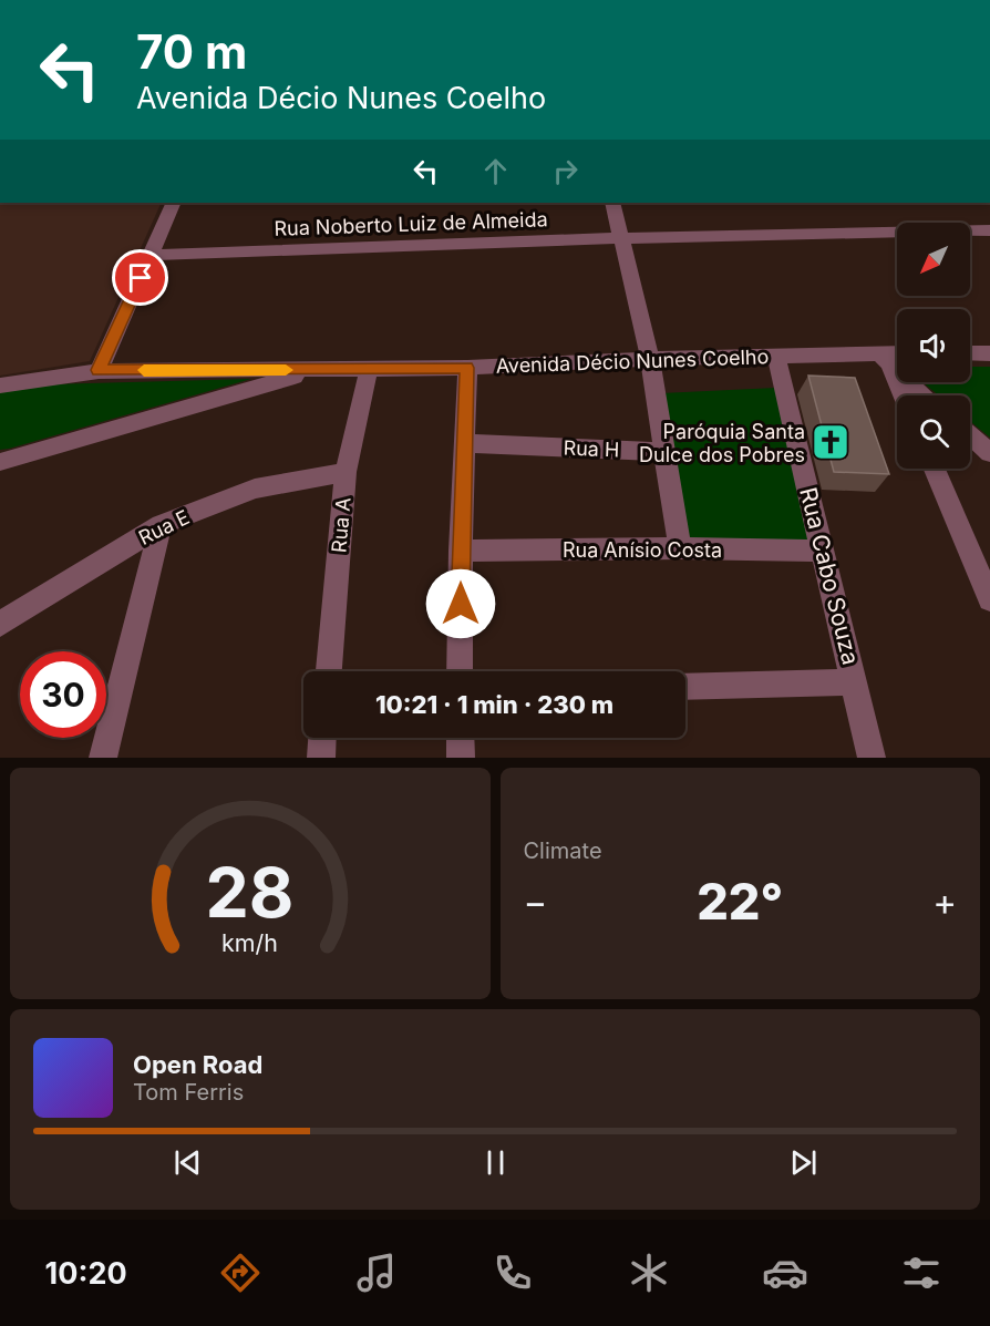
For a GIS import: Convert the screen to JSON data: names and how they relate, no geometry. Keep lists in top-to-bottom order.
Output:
{
  "streets": {
    "street": [
      "Rua Noberto Luiz de Almeida",
      "Avenida Décio Nunes Coelho",
      "Rua H",
      "Rua A",
      "Rua E",
      "Rua Anísio Costa",
      "Rua Cabo Souza"
    ]
  },
  "crossings": [
    ["Avenida Décio Nunes Coelho", "Rua A"],
    ["Avenida Décio Nunes Coelho", "Rua Cabo Souza"],
    ["Rua A", "Rua E"],
    ["Rua Anísio Costa", "Rua Cabo Souza"]
  ],
  "places": {
    "church": ["Paróquia Santa Dulce dos Pobres"]
  },
  "north": "bottom left",
  "page": {
    "turn": ["70 m", "Avenida Décio Nunes Coelho"],
    "limit": "30",
    "trip": "10:21 · 1 min · 230 m",
    "tile": "Climate",
    "heat": ["−", "22°", "+"],
    "song": ["Open Road", "Tom Ferris"],
    "tabs": "10:20",
    "gauge": ["28", "km/h"]
  }
}
